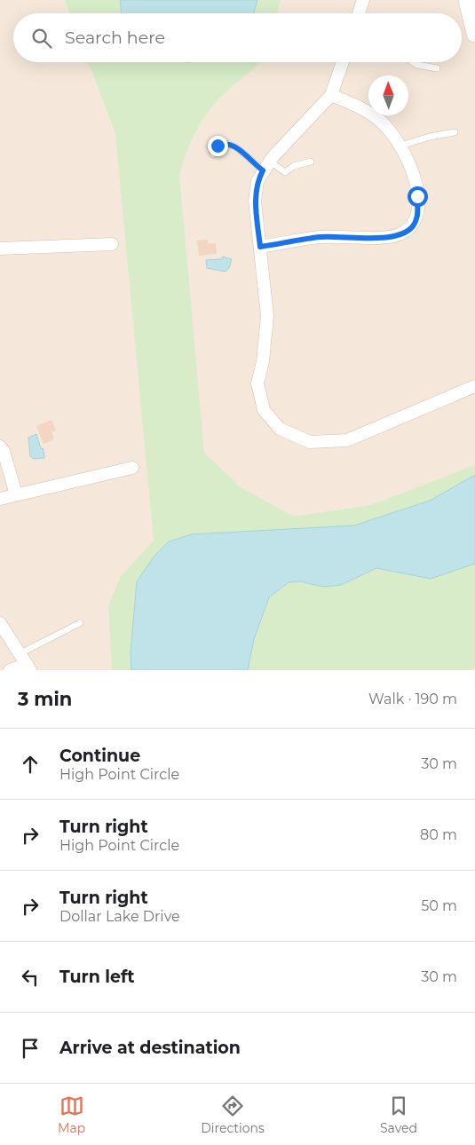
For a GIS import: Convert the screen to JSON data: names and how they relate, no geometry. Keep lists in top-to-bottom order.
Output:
{
  "north": "top",
  "page": {
    "search": "Search here",
    "heading": ["3 min", "Walk · 190 m"],
    "list": [
      ["Continue", "High Point Circle", "30 m"],
      ["Turn right", "High Point Circle", "80 m"],
      ["Turn right", "Dollar Lake Drive", "50 m"],
      ["Turn left", "30 m"],
      "Arrive at destination"
    ],
    "nav": ["Map", "Directions", "Saved"]
  }
}
